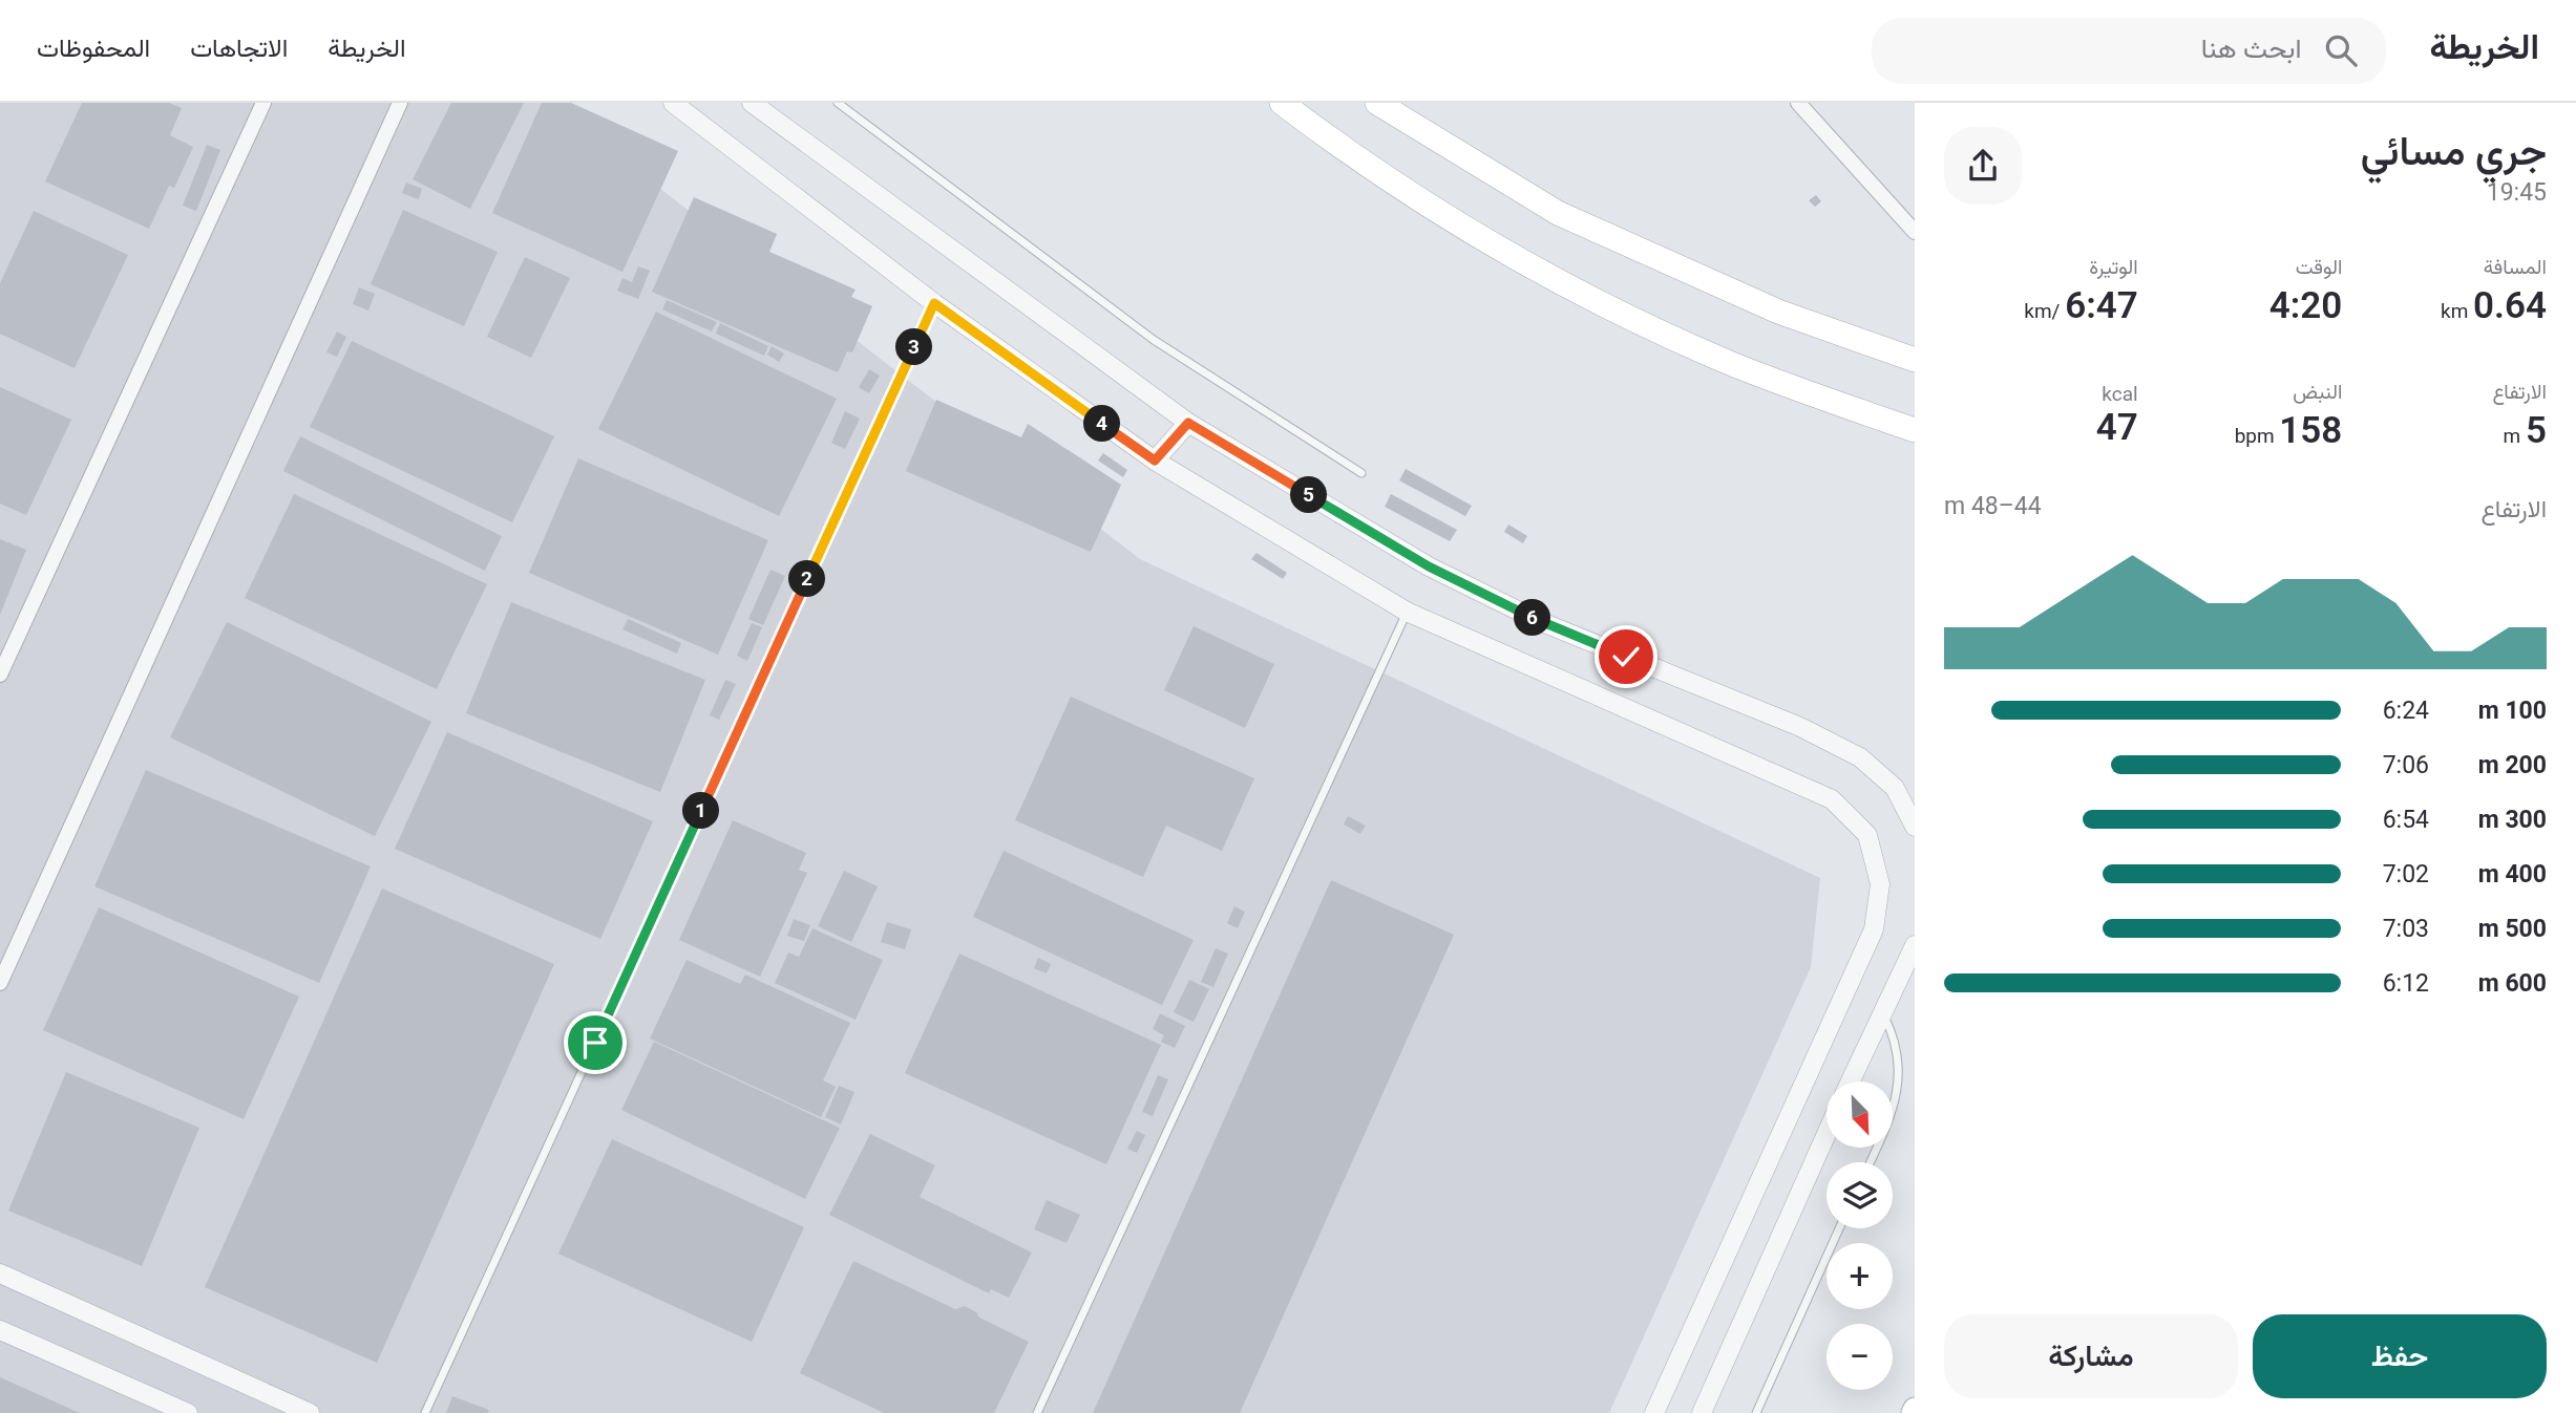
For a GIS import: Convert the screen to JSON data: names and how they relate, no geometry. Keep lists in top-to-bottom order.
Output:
{
  "north": "bottom right",
  "page": {
    "header": "الخريطة",
    "search": "ابحث هنا",
    "nav": ["الخريطة", "الاتجاهات", "المحفوظات"],
    "heading": ["جري مسائي", "19:45"],
    "stats": [
      ["المسافة", "0.64 km"],
      ["الوقت", "4:20"],
      ["الوتيرة", "6:47 /km"],
      ["الارتفاع", "5 m"],
      ["النبض", "158 bpm"],
      ["kcal", "47"]
    ],
    "pins": [
      "3",
      "4",
      "5",
      "2",
      "6",
      "1"
    ],
    "chart": ["الارتفاع", "44–48 m"],
    "list": [
      {
        "name": "100 m",
        "note": "6:24"
      },
      {
        "name": "200 m",
        "note": "7:06"
      },
      {
        "name": "300 m",
        "note": "6:54"
      },
      {
        "name": "400 m",
        "note": "7:02"
      },
      {
        "name": "500 m",
        "note": "7:03"
      },
      {
        "name": "600 m",
        "note": "6:12"
      }
    ],
    "map_buttons": ["+", "−"],
    "buttons": ["حفظ", "مشاركة"]
  }
}
